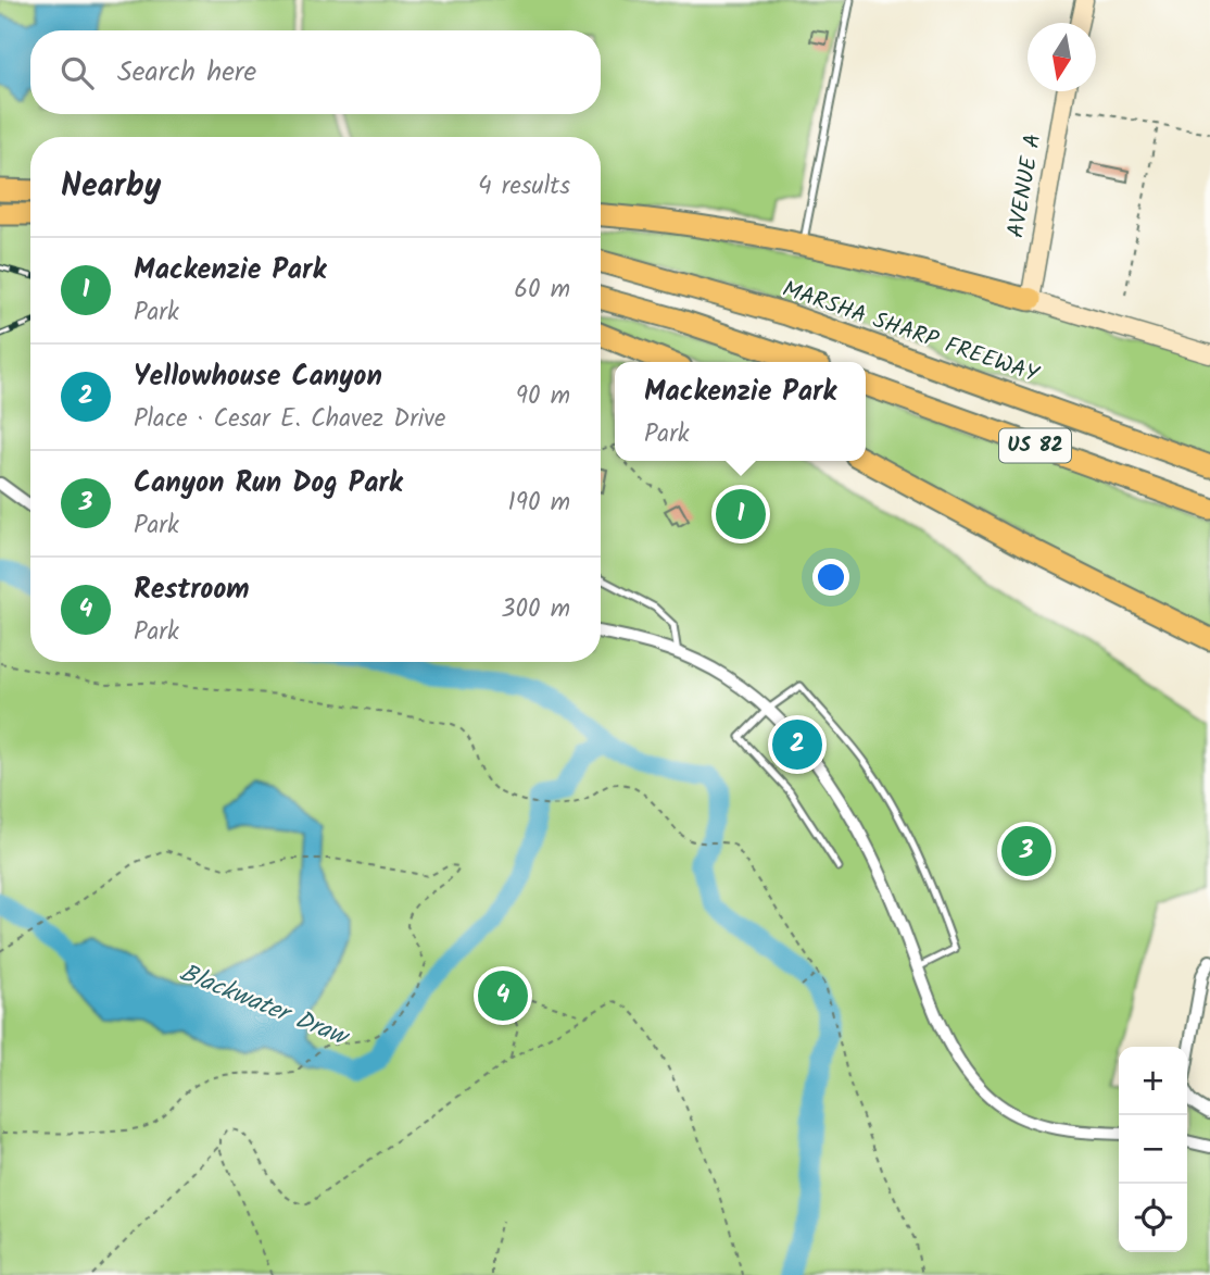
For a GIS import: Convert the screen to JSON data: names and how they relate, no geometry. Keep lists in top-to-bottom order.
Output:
{
  "streets": {
    "highway": ["MARSHA SHARP FREEWAY", "US 82"],
    "main road": ["AVENUE A"]
  },
  "water": ["Blackwater Draw"],
  "north": "bottom",
  "page": {
    "search": "Search here",
    "heading": ["Nearby", "4 results"],
    "list": [
      {
        "mark": "1",
        "name": "Mackenzie Park",
        "note": "Park",
        "value": "60 m"
      },
      {
        "mark": "2",
        "name": "Yellowhouse Canyon",
        "note": "Place · Cesar E. Chavez Drive",
        "value": "90 m"
      },
      {
        "mark": "3",
        "name": "Canyon Run Dog Park",
        "note": "Park",
        "value": "190 m"
      },
      {
        "mark": "4",
        "name": "Restroom",
        "note": "Park",
        "value": "300 m"
      }
    ],
    "popup": ["Mackenzie Park", "Park"],
    "pins": [
      "1",
      "2",
      "3",
      "4"
    ],
    "map_buttons": ["+", "−"]
  }
}
